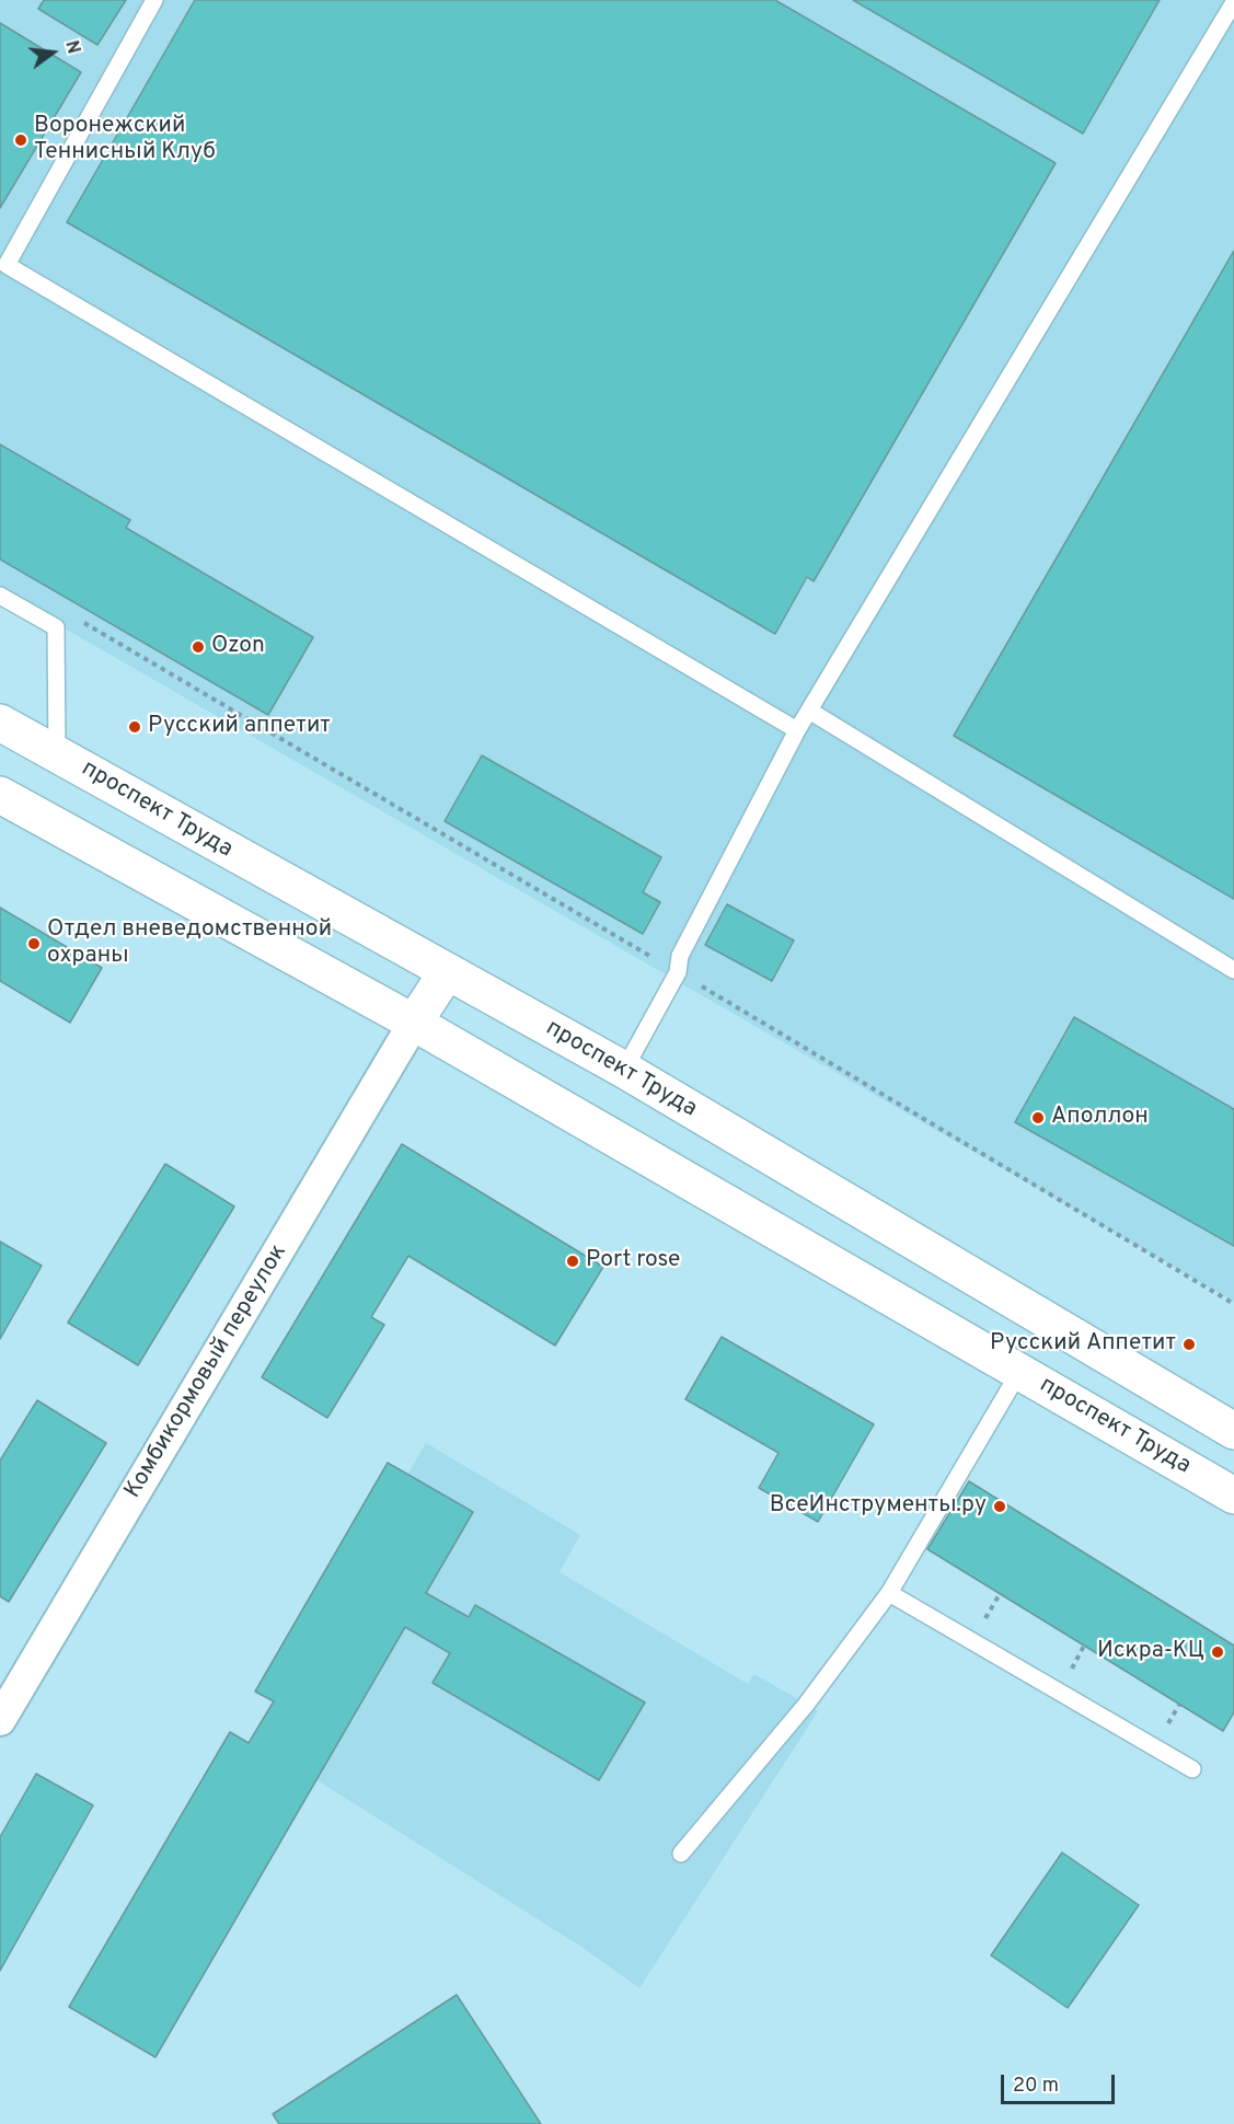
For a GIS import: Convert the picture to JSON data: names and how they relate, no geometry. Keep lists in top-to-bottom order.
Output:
{
  "streets": {
    "main road": ["проспект Труда"],
    "street": ["Комбикормовый переулок"]
  },
  "crossings": [
    ["проспект Труда", "Комбикормовый переулок"]
  ],
  "places": [
    "Воронежский Теннисный Клуб",
    "Ozon",
    "Русский аппетит",
    "Отдел вневедомственной охраны",
    "Аполлон",
    "Port rose",
    "Русский Аппетит",
    "ВсеИнструменты.ру",
    "Искра-КЦ"
  ],
  "scale_bar": "20 m",
  "north": "right"
}
